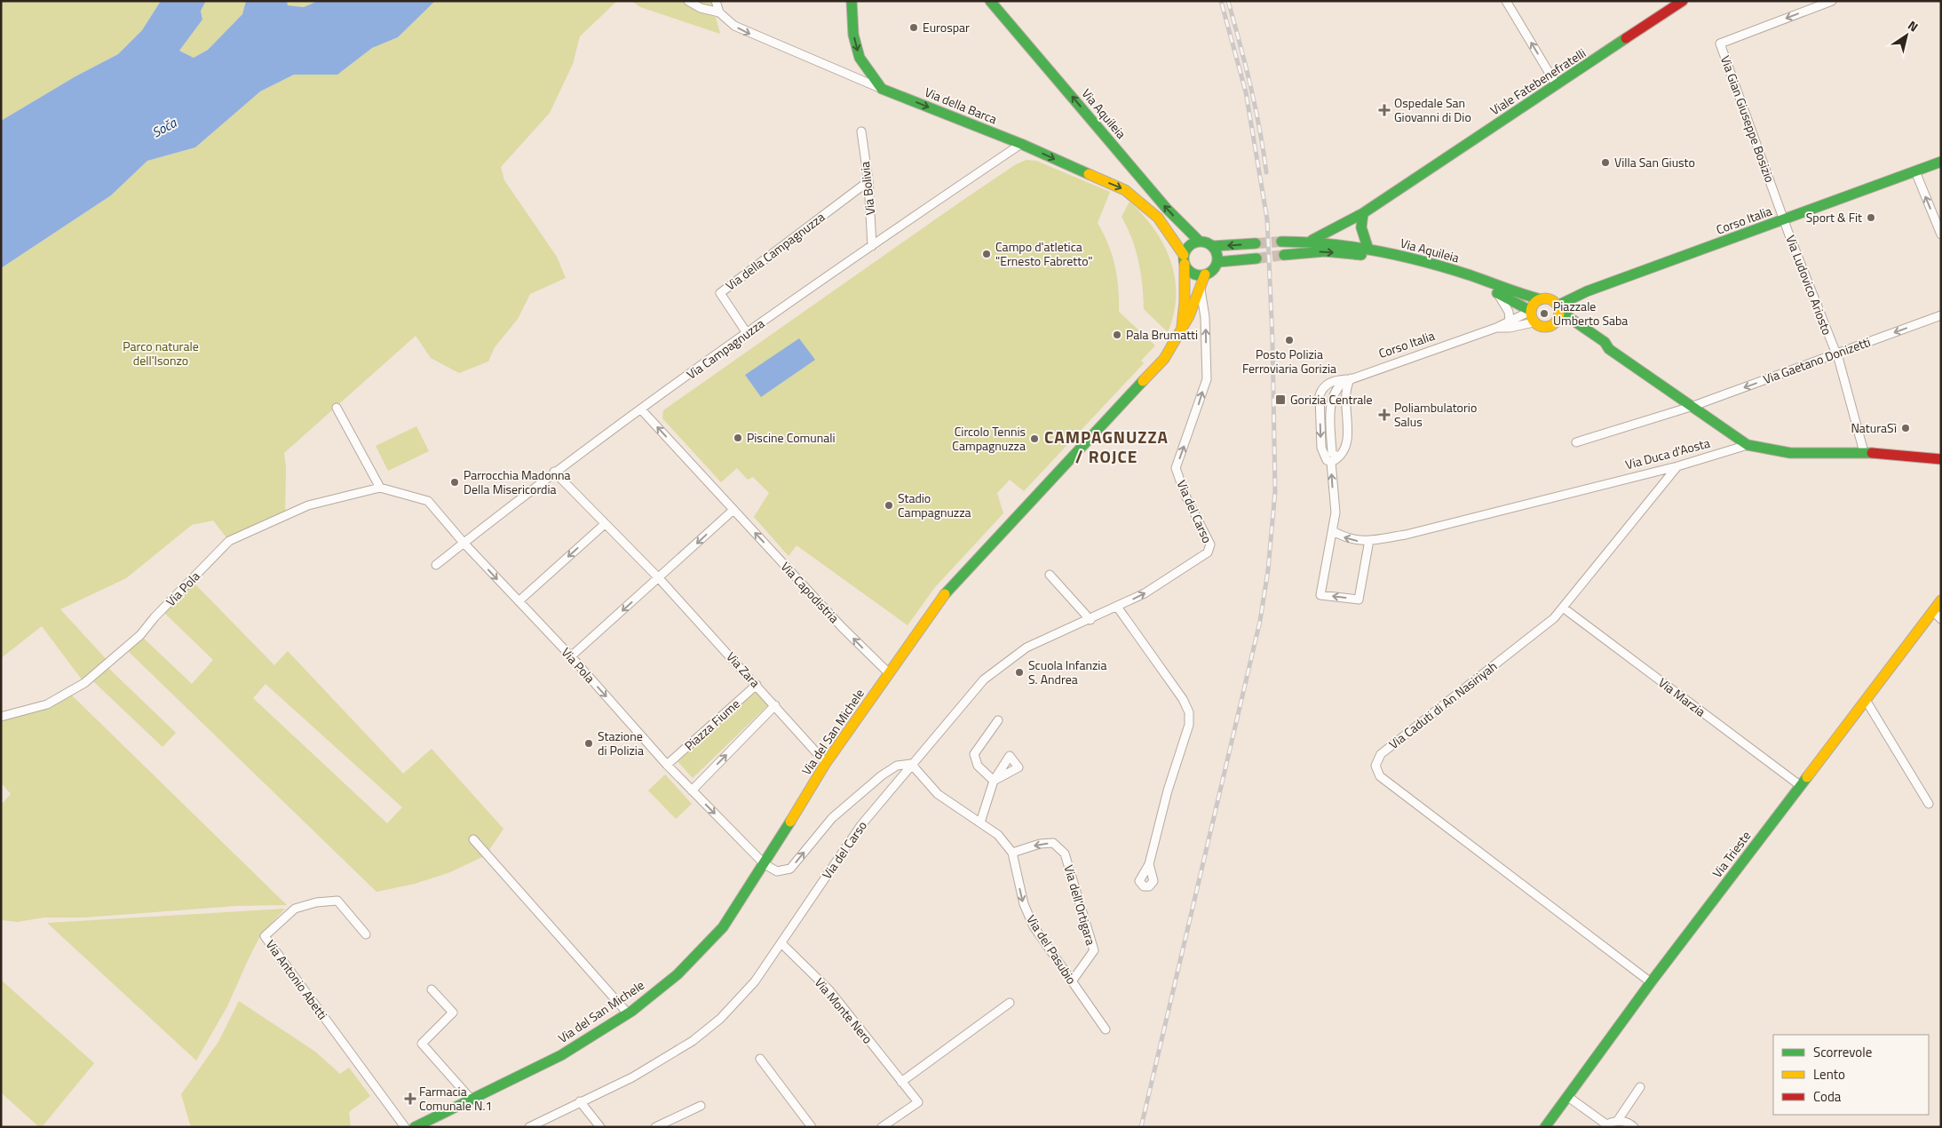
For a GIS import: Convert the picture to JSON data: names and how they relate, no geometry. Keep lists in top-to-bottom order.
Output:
{
  "streets": {
    "main road": [
      "Viale Fatebenefratelli",
      "Via della Barca",
      "Via Aquileia",
      "Corso Italia",
      "Via del San Michele",
      "Via Trieste"
    ],
    "street": [
      "Via Gian Giuseppe Bosizio",
      "Via Bolivia",
      "Via della Campagnuzza",
      "Via Ludovico Ariosto",
      "Via Campagnuzza",
      "Via Gaetano Donizetti",
      "Via Duca d'Aosta",
      "Via del Carso",
      "Via Pola",
      "Via Capodistria",
      "Via Zara",
      "Via Marzia",
      "Via Caduti di An Nasiriyah",
      "Piazza Fiume",
      "Via dell'Ortigara",
      "Via del Pasubio",
      "Via Antonio Abetti",
      "Via Monte Nero"
    ]
  },
  "crossings": [
    ["Viale Fatebenefratelli", "Via Aquileia"],
    ["Via della Barca", "Via Aquileia"],
    ["Via della Barca", "Via Campagnuzza"],
    ["Via della Barca", "Via del San Michele"],
    ["Via Aquileia", "Corso Italia"],
    ["Via Aquileia", "Via del San Michele"],
    ["Via Gian Giuseppe Bosizio", "Corso Italia"],
    ["Via Gian Giuseppe Bosizio", "Via Ludovico Ariosto"],
    ["Via Bolivia", "Via della Campagnuzza"],
    ["Via Bolivia", "Via Campagnuzza"],
    ["Corso Italia", "Via Ludovico Ariosto"],
    ["Via della Campagnuzza", "Via Campagnuzza"],
    ["Via Ludovico Ariosto", "Via Gaetano Donizetti"],
    ["Via Campagnuzza", "Via Pola"],
    ["Via Campagnuzza", "Via Capodistria"],
    ["Via Campagnuzza", "Via Zara"],
    ["Via Duca d'Aosta", "Via Caduti di An Nasiriyah"],
    ["Via del Carso", "Via del San Michele"],
    ["Via del Carso", "Via del Pasubio"],
    ["Via del Carso", "Via Monte Nero"],
    ["Via Pola", "Piazza Fiume"],
    ["Via Pola", "Via del San Michele"],
    ["Via Capodistria", "Via del San Michele"],
    ["Via Zara", "Piazza Fiume"],
    ["Via Zara", "Via del San Michele"],
    ["Via Marzia", "Via Caduti di An Nasiriyah"],
    ["Via Marzia", "Via Trieste"],
    ["Via Caduti di An Nasiriyah", "Via Trieste"],
    ["Via dell'Ortigara", "Via del Pasubio"]
  ],
  "one_way": [
    "Via della Barca",
    "Via Gaetano Donizetti",
    "Via Capodistria",
    "Via del Pasubio"
  ],
  "districts": ["CAMPAGNUZZA / ROJCE"],
  "water": ["Soča"],
  "parks": ["Parco naturale dell'Isonzo"],
  "places": {
    "other": [
      "Eurospar",
      "Villa San Giusto",
      "Sport & Fit",
      "Campo d'atletica \"Ernesto Fabretto\"",
      "Piazzale Umberto Saba",
      "Pala Brumatti",
      "Posto Polizia Ferroviaria Gorizia",
      "NaturaSì",
      "Piscine Comunali",
      "Circolo Tennis Campagnuzza",
      "Parrocchia Madonna Della Misericordia",
      "Stadio Campagnuzza",
      "Scuola Infanzia S. Andrea",
      "Stazione di Polizia"
    ],
    "health": ["Ospedale San Giovanni di Dio", "Poliambulatorio Salus", "Farmacia Comunale N.1"],
    "transit": ["Gorizia Centrale"]
  },
  "legend": ["Scorrevole", "Lento", "Coda"],
  "north": "top right"
}
